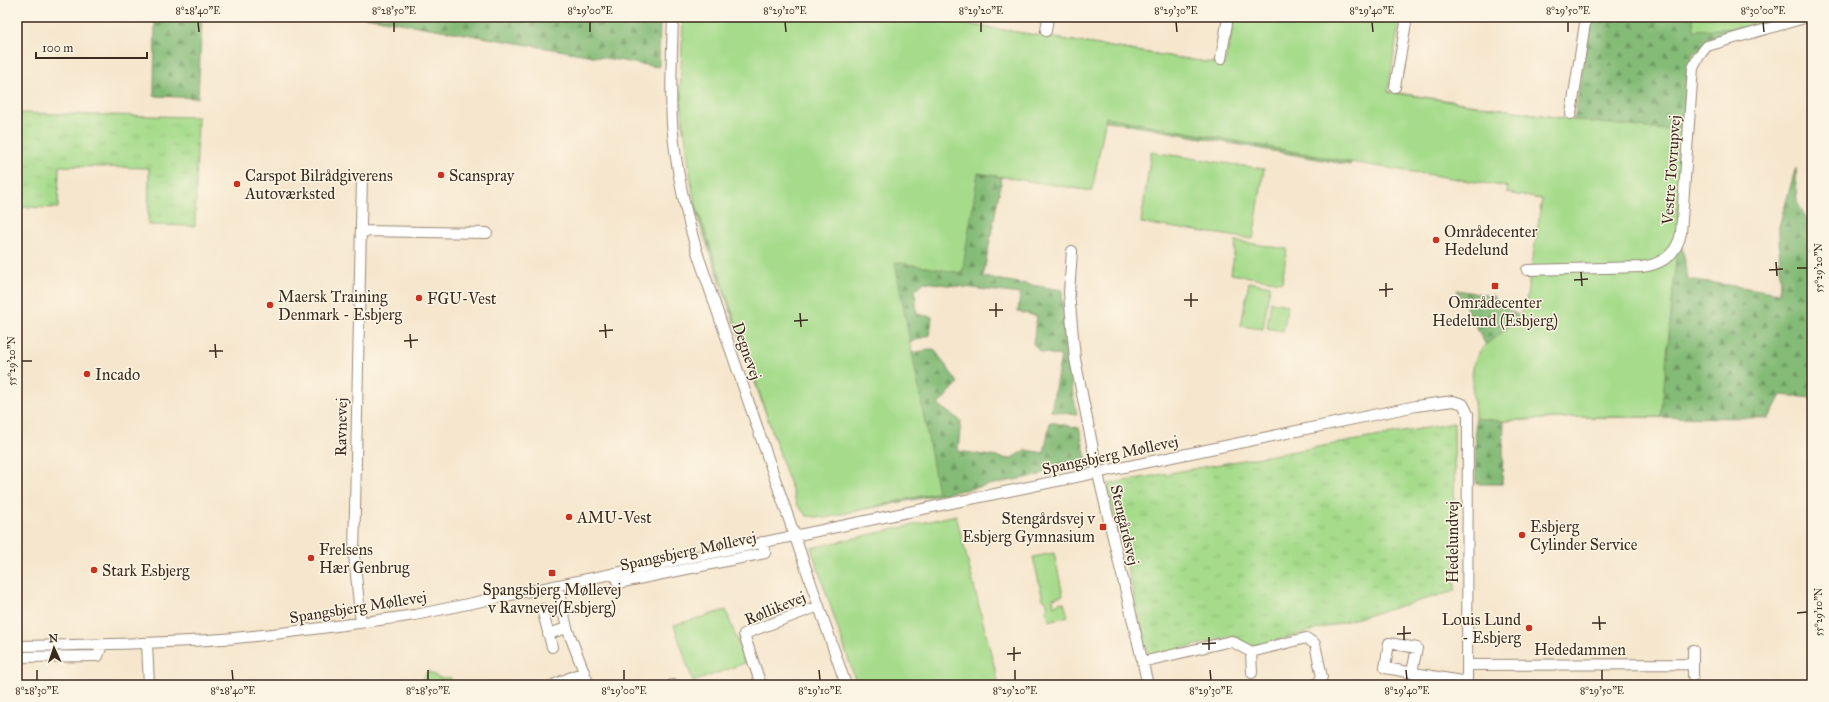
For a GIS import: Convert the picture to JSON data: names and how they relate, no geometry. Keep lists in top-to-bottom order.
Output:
{
  "streets": {
    "street": [
      "Vestre Tovrupvej",
      "Degnevej",
      "Ravnevej",
      "Spangsbjerg Møllevej",
      "Stengårdsvej",
      "Hedelundvej",
      "Røllikevej",
      "Hededammen"
    ]
  },
  "crossings": [
    ["Degnevej", "Spangsbjerg Møllevej"],
    ["Degnevej", "Røllikevej"],
    ["Ravnevej", "Spangsbjerg Møllevej"],
    ["Spangsbjerg Møllevej", "Stengårdsvej"],
    ["Spangsbjerg Møllevej", "Hedelundvej"],
    ["Hedelundvej", "Hededammen"]
  ],
  "places": {
    "other": [
      "Scanspray",
      "Carspot Bilrådgiverens Autoværksted",
      "Områdecenter Hedelund",
      "FGU-Vest",
      "Maersk Training Denmark - Esbjerg",
      "Incado",
      "AMU-Vest",
      "Esbjerg Cylinder Service",
      "Frelsens Hær Genbrug",
      "Stark Esbjerg",
      "Louis Lund - Esbjerg"
    ],
    "transit": ["Områdecenter Hedelund (Esbjerg)", "Stengårdsvej v Esbjerg Gymnasium", "Spangsbjerg Møllevej v Ravnevej(Esbjerg)"]
  },
  "scale_bar": "100 m",
  "north": "top",
  "coordinates": [
    "8°28'40\"E",
    "8°28'50\"E",
    "8°29'00\"E",
    "8°29'10\"E",
    "8°29'20\"E",
    "8°29'30\"E",
    "8°29'40\"E",
    "8°29'50\"E",
    "8°30'00\"E",
    "55°29'20\"N",
    "55°29'10\"N",
    "8°28'30\"E"
  ]
}
